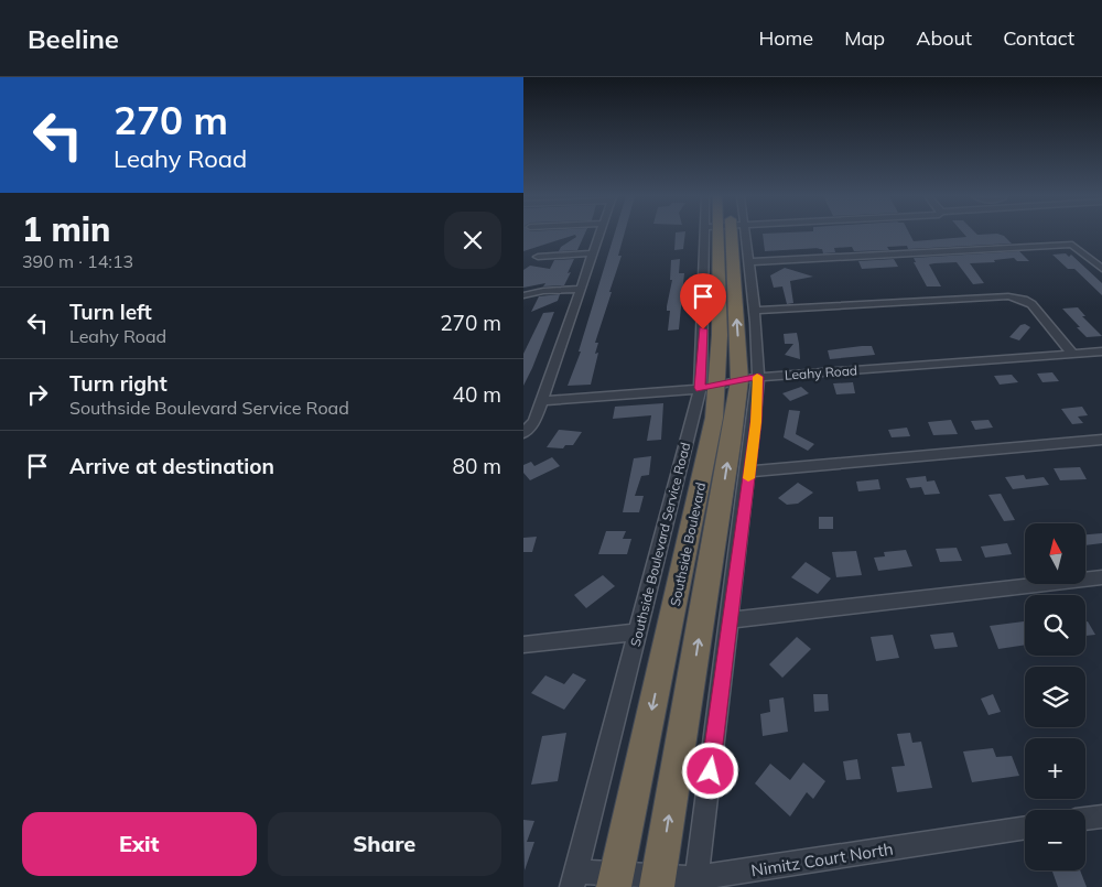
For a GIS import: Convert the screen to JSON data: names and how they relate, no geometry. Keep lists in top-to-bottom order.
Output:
{
  "streets": {
    "highway": ["Southside Boulevard"],
    "street": ["Leahy Road", "Southside Boulevard Service Road", "Nimitz Court North"]
  },
  "crossings": [
    ["Leahy Road", "Southside Boulevard Service Road"],
    ["Leahy Road", "Southside Boulevard"],
    ["Southside Boulevard Service Road", "Southside Boulevard"],
    ["Southside Boulevard Service Road", "Nimitz Court North"],
    ["Southside Boulevard", "Nimitz Court North"]
  ],
  "north": "top",
  "page": {
    "header": "Beeline",
    "nav": [
      "Home",
      "Map",
      "About",
      "Contact"
    ],
    "turn": ["270 m", "Leahy Road"],
    "heading": ["1 min", "390 m · 14:13"],
    "list": [
      {
        "name": "Turn left",
        "note": "Leahy Road",
        "value": "270 m"
      },
      {
        "name": "Turn right",
        "note": "Southside Boulevard Service Road",
        "value": "40 m"
      },
      {
        "name": "Arrive at destination",
        "value": "80 m"
      }
    ],
    "map_buttons": ["+", "−"],
    "buttons": ["Exit", "Share"]
  }
}
